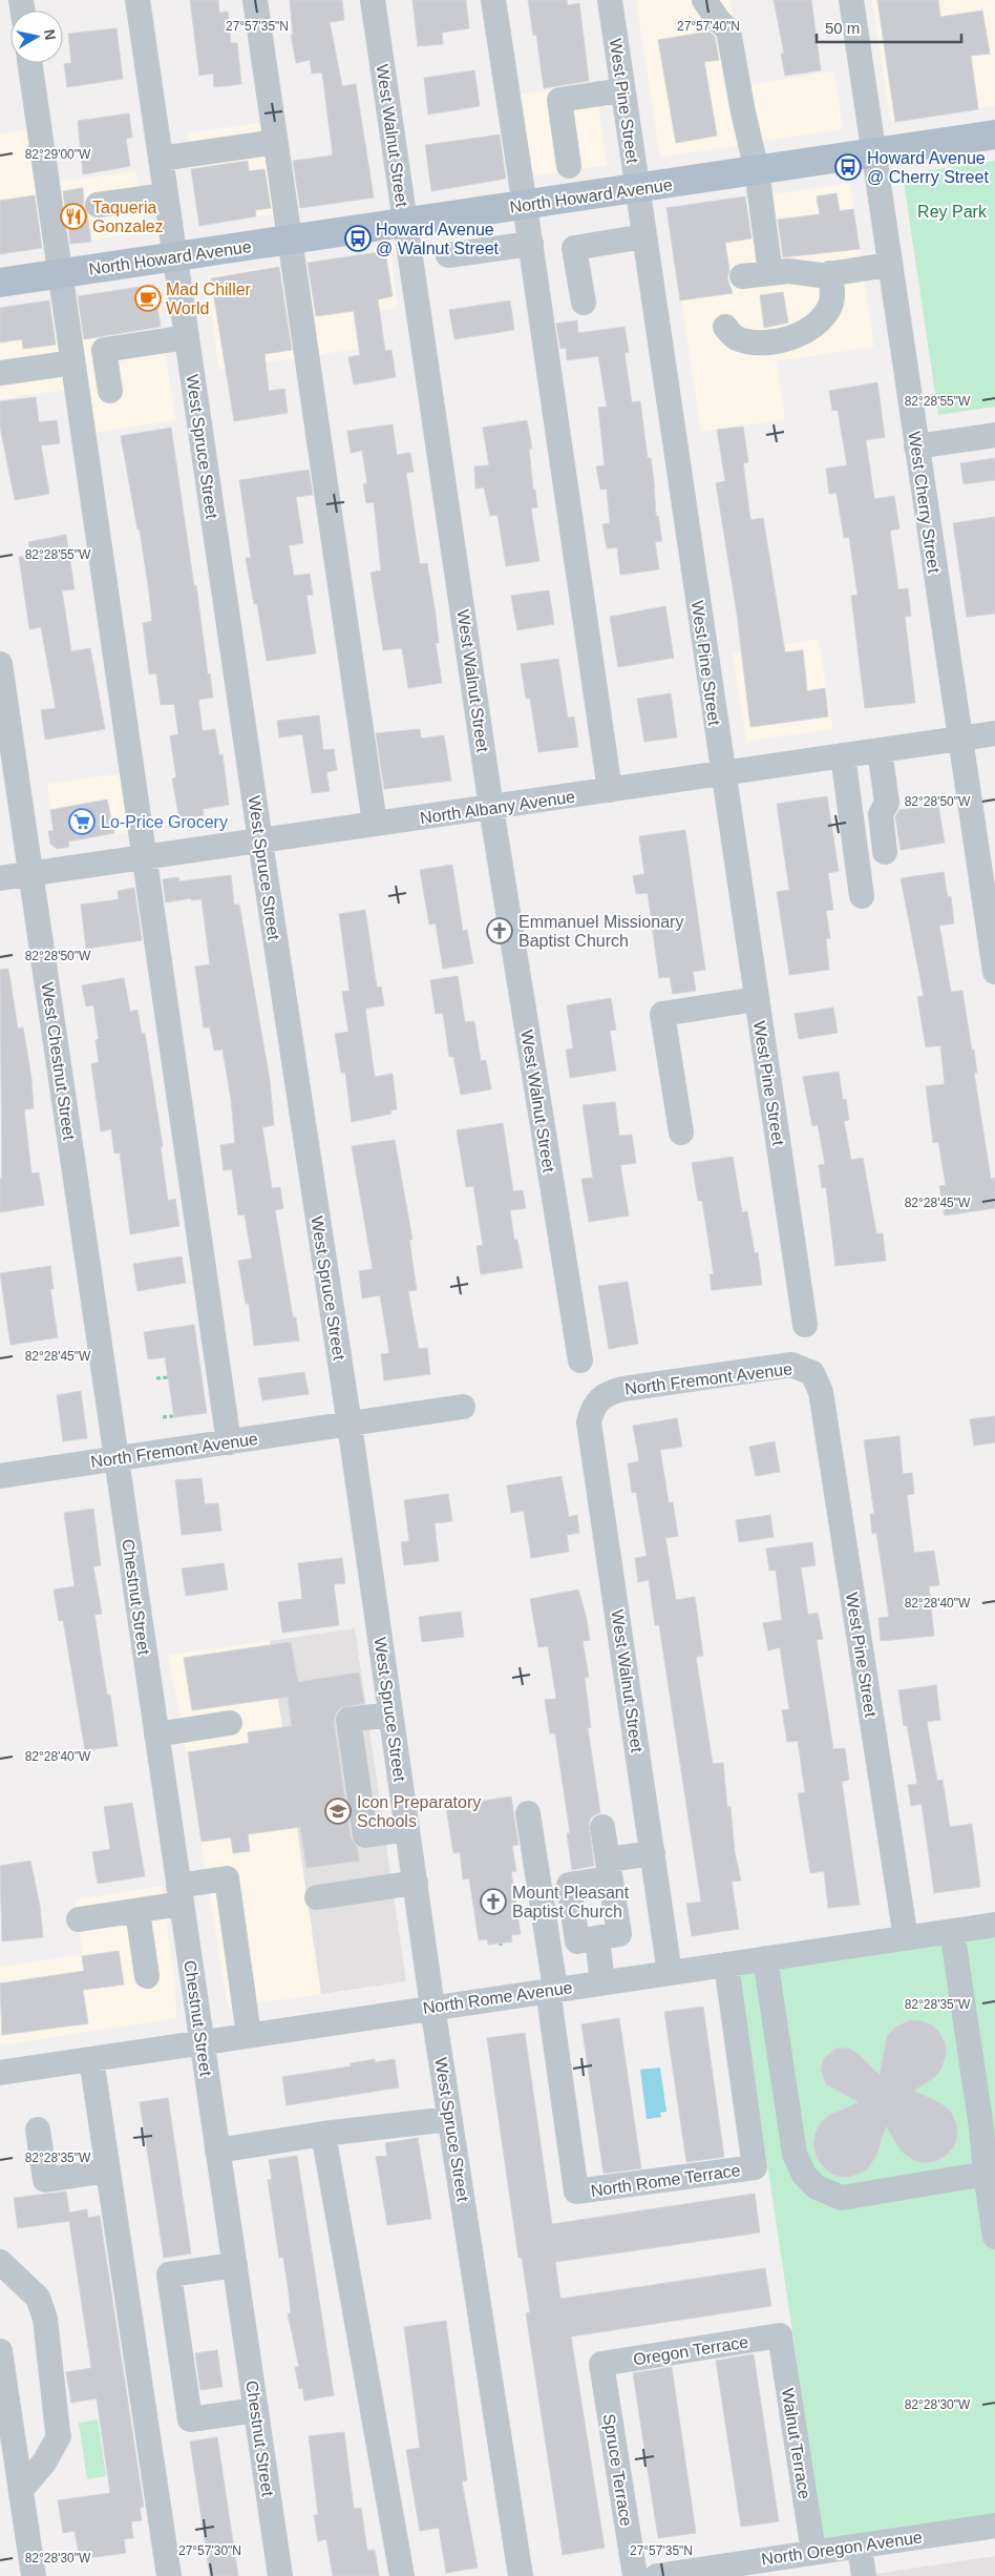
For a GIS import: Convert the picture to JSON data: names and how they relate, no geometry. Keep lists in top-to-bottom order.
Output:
{
  "streets": {
    "main road": ["North Howard Avenue"],
    "street": [
      "West Pine Street",
      "West Walnut Street",
      "West Spruce Street",
      "West Cherry Street",
      "North Albany Avenue",
      "West Chestnut Street",
      "North Fremont Avenue",
      "Chestnut Street",
      "North Rome Avenue",
      "North Rome Terrace",
      "Oregon Terrace",
      "Walnut Terrace",
      "Spruce Terrace",
      "North Oregon Avenue"
    ]
  },
  "crossings": [
    ["West Pine Street", "North Howard Avenue"],
    ["West Pine Street", "North Albany Avenue"],
    ["West Pine Street", "North Fremont Avenue"],
    ["West Pine Street", "North Rome Avenue"],
    ["West Walnut Street", "North Howard Avenue"],
    ["West Walnut Street", "North Albany Avenue"],
    ["West Walnut Street", "North Fremont Avenue"],
    ["West Walnut Street", "North Rome Avenue"],
    ["North Howard Avenue", "West Spruce Street"],
    ["North Howard Avenue", "West Cherry Street"],
    ["West Spruce Street", "North Albany Avenue"],
    ["West Spruce Street", "North Fremont Avenue"],
    ["West Spruce Street", "North Rome Avenue"],
    ["West Cherry Street", "North Albany Avenue"],
    ["North Albany Avenue", "West Chestnut Street"],
    ["West Chestnut Street", "North Fremont Avenue"],
    ["West Chestnut Street", "Chestnut Street"],
    ["North Fremont Avenue", "Chestnut Street"],
    ["Chestnut Street", "North Rome Avenue"],
    ["North Rome Avenue", "North Rome Terrace"],
    ["Oregon Terrace", "Walnut Terrace"],
    ["Oregon Terrace", "Spruce Terrace"],
    ["Walnut Terrace", "North Oregon Avenue"]
  ],
  "parks": ["Rey Park"],
  "places": {
    "bus stop": ["Howard Avenue @ Cherry Street", "Howard Avenue @ Walnut Street"],
    "restaurant": ["Taqueria Gonzalez"],
    "cafe": ["Mad Chiller World"],
    "supermarket": ["Lo-Price Grocery"],
    "church": ["Emmanuel Missionary Baptist Church", "Mount Pleasant Baptist Church"],
    "school or university": ["Icon Preparatory Schools"]
  },
  "scale_bar": "50 m",
  "north": "right",
  "coordinates": [
    "27°57'35\"N",
    "27°57'40\"N",
    "82°29'00\"W",
    "82°28'55\"W",
    "82°28'50\"W",
    "82°28'45\"W",
    "82°28'40\"W",
    "82°28'35\"W",
    "82°28'30\"W",
    "27°57'30\"N"
  ]
}
